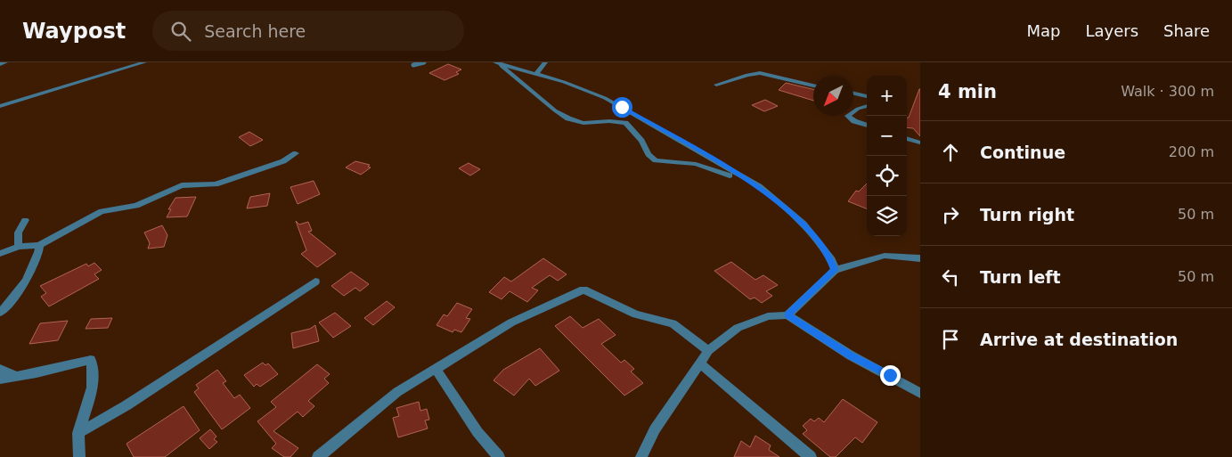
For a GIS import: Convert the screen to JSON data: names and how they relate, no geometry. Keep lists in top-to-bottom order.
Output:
{
  "north": "bottom left",
  "page": {
    "header": "Waypost",
    "search": "Search here",
    "nav": ["Map", "Layers", "Share"],
    "heading": ["4 min", "Walk · 300 m"],
    "map_buttons": ["+", "−"],
    "list": [
      ["Continue", "200 m"],
      ["Turn right", "50 m"],
      ["Turn left", "50 m"],
      "Arrive at destination"
    ]
  }
}
